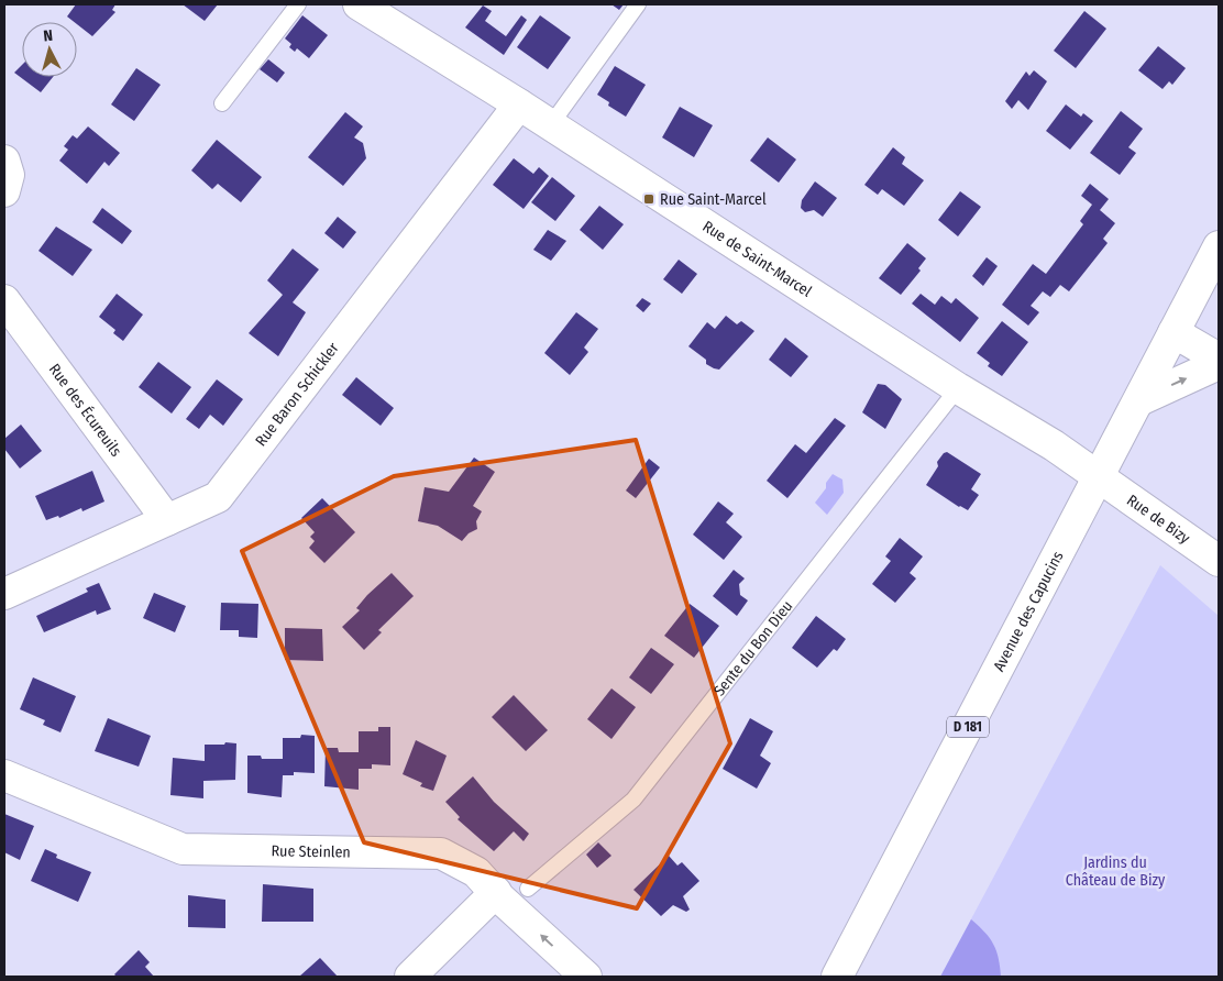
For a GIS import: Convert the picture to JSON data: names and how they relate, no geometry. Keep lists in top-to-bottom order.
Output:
{
  "streets": {
    "street": [
      "Rue de Saint-Marcel",
      "Rue Baron Schickler",
      "Rue des Écureuils",
      "Rue de Bizy",
      "Avenue des Capucins",
      "D 181",
      "Rue Steinlen"
    ],
    "lane": ["Sente du Bon Dieu"]
  },
  "crossings": [
    ["Rue de Saint-Marcel", "Rue Baron Schickler"],
    ["Rue de Saint-Marcel", "Rue de Bizy"],
    ["Rue de Saint-Marcel", "Avenue des Capucins"],
    ["Rue de Saint-Marcel", "Sente du Bon Dieu"],
    ["Rue Baron Schickler", "Rue des Écureuils"],
    ["Rue de Bizy", "Avenue des Capucins"]
  ],
  "parks": ["Jardins du Château de Bizy"],
  "places": {
    "transit": ["Rue Saint-Marcel"]
  },
  "north": "top"
}
